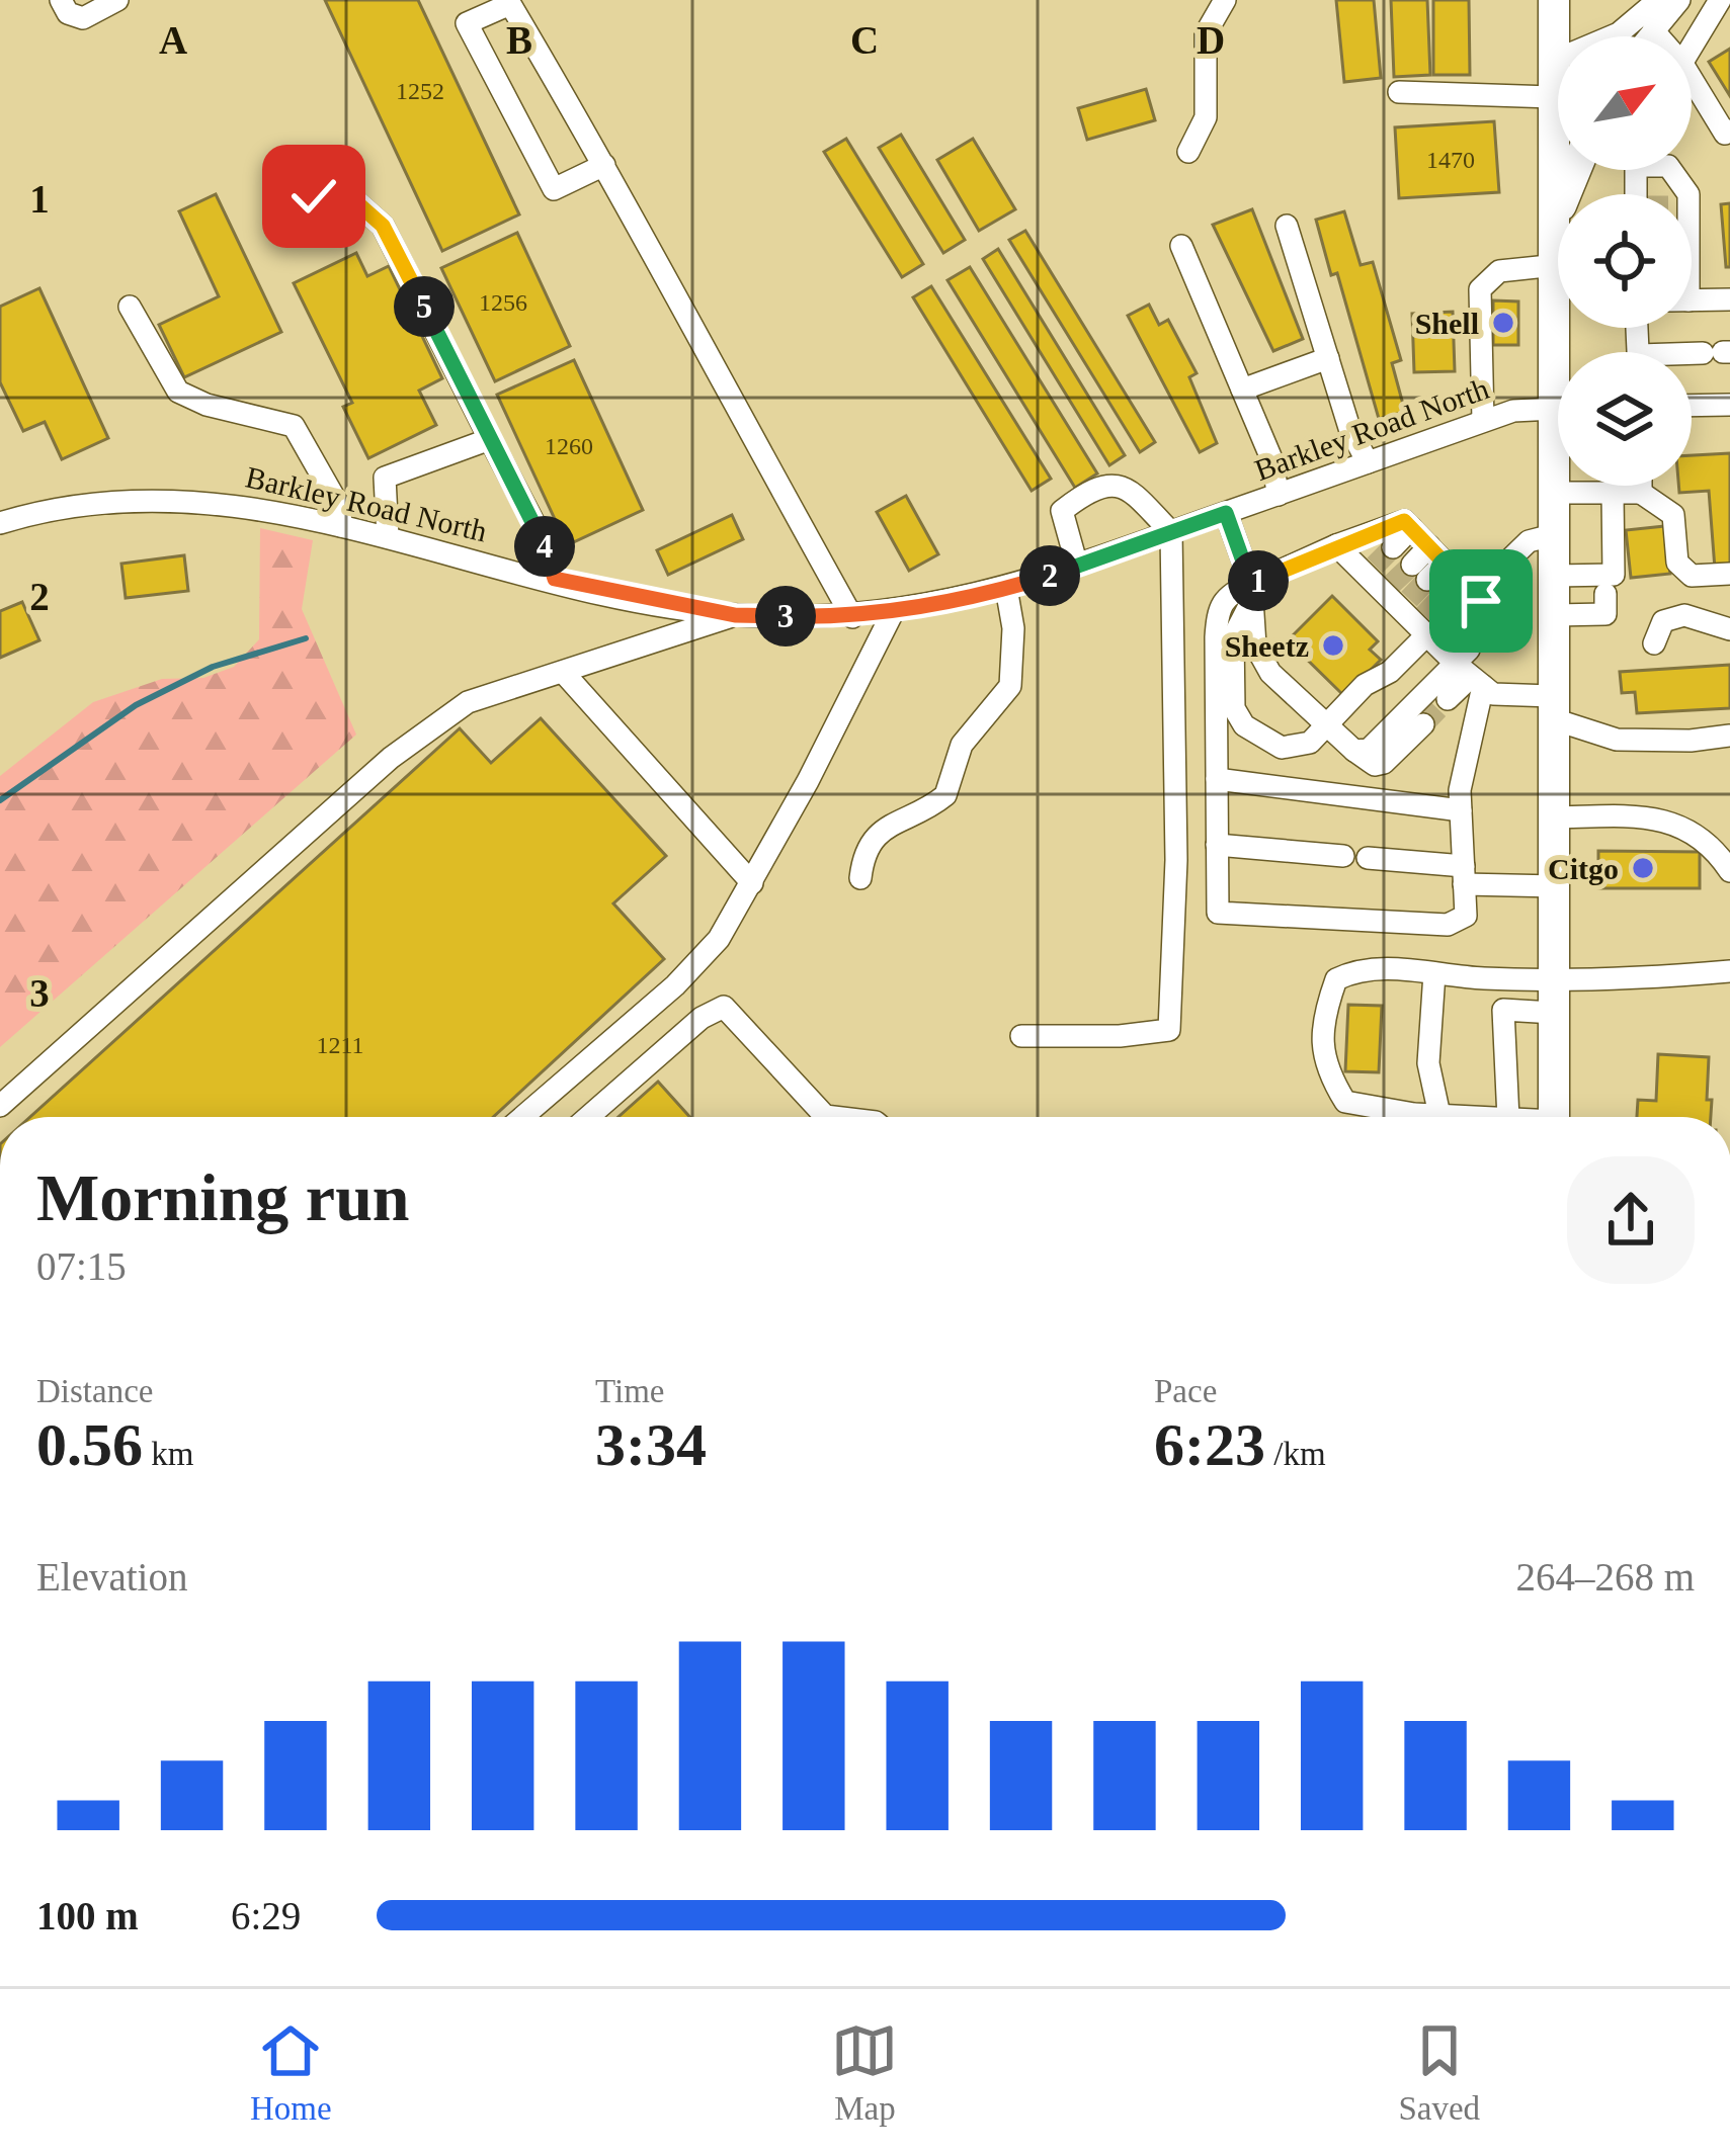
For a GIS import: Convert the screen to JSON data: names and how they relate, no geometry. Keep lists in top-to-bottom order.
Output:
{
  "streets": {
    "street": ["Barkley Road North"]
  },
  "places": ["Shell", "Sheetz", "Citgo"],
  "house_numbers": [
    "1252",
    "1470",
    "1256",
    "1260",
    "1211"
  ],
  "north": "top right",
  "page": {
    "pins": [
      "5",
      "4",
      "2",
      "1",
      "3"
    ],
    "heading": ["Morning run", "07:15"],
    "stats": [
      ["Distance", "0.56 km"],
      ["Time", "3:34"],
      ["Pace", "6:23 /km"]
    ],
    "chart": ["Elevation", "264–268 m"],
    "list": [
      {
        "name": "100 m",
        "note": "6:29"
      }
    ],
    "tabs": ["Home", "Map", "Saved"]
  },
  "grid": {
    "columns": [
      "A",
      "B",
      "C",
      "D"
    ],
    "rows": ["1", "2", "3"]
  }
}
